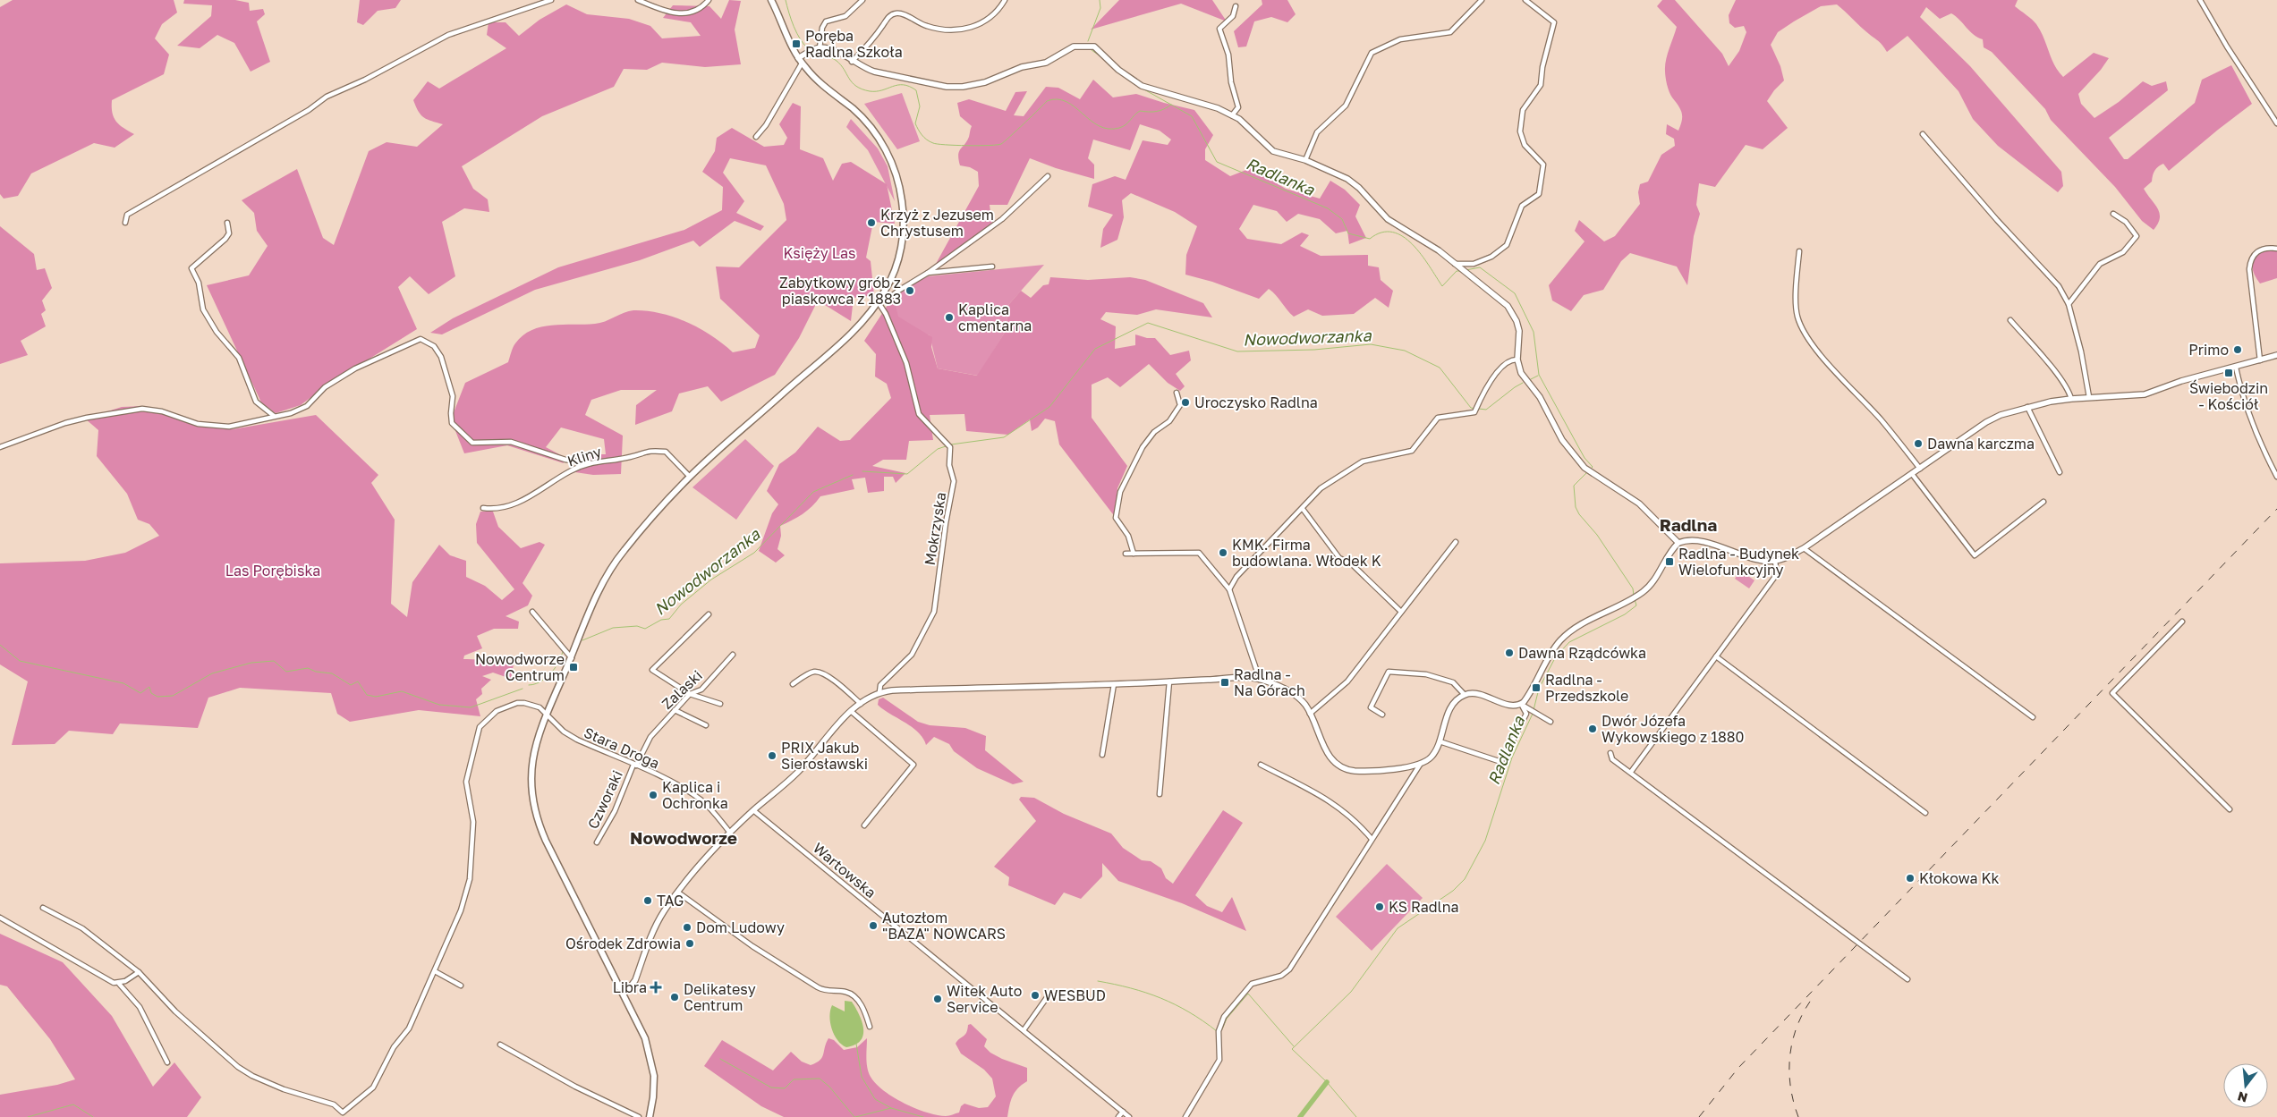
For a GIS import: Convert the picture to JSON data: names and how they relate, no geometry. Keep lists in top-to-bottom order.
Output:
{
  "streets": {
    "street": [
      "Kliny",
      "Mokrzyska",
      "Zalaski",
      "Stara Droga",
      "Czworaki",
      "Wartowska"
    ]
  },
  "crossings": [
    ["Zalaski", "Stara Droga"],
    ["Zalaski", "Czworaki"],
    ["Stara Droga", "Czworaki"]
  ],
  "districts": ["Radlna", "Nowodworze"],
  "water": ["Radlanka", "Nowodworzanka"],
  "parks": ["Księży Las", "Las Porębiska"],
  "places": {
    "transit": [
      "Poręba Radlna Szkoła",
      "Świebodzin - Kościół",
      "Radlna - Budynek Wielofunkcyjny",
      "Nowodworze Centrum",
      "Radlna - Na Górach",
      "Radlna - Przedszkole"
    ],
    "other": [
      "Krzyż z Jezusem Chrystusem",
      "Zabytkowy grób z piaskowca z 1883",
      "Kaplica cmentarna",
      "Primo",
      "Uroczysko Radlna",
      "Dawna karczma",
      "KMK. Firma budowlana. Włodek K",
      "Dawna Rządcówka",
      "Dwór Józefa Wykowskiego z 1880",
      "PRIX Jakub Sierosławski",
      "Kaplica i Ochronka",
      "Kłokowa Kk",
      "TAG",
      "KS Radlna",
      "Autozłom \"BAZA\" NOWCARS",
      "Dom Ludowy",
      "Ośrodek Zdrowia",
      "WESBUD",
      "Delikatesy Centrum",
      "Witek Auto Service"
    ],
    "health": ["Libra"]
  },
  "north": "bottom"
}
